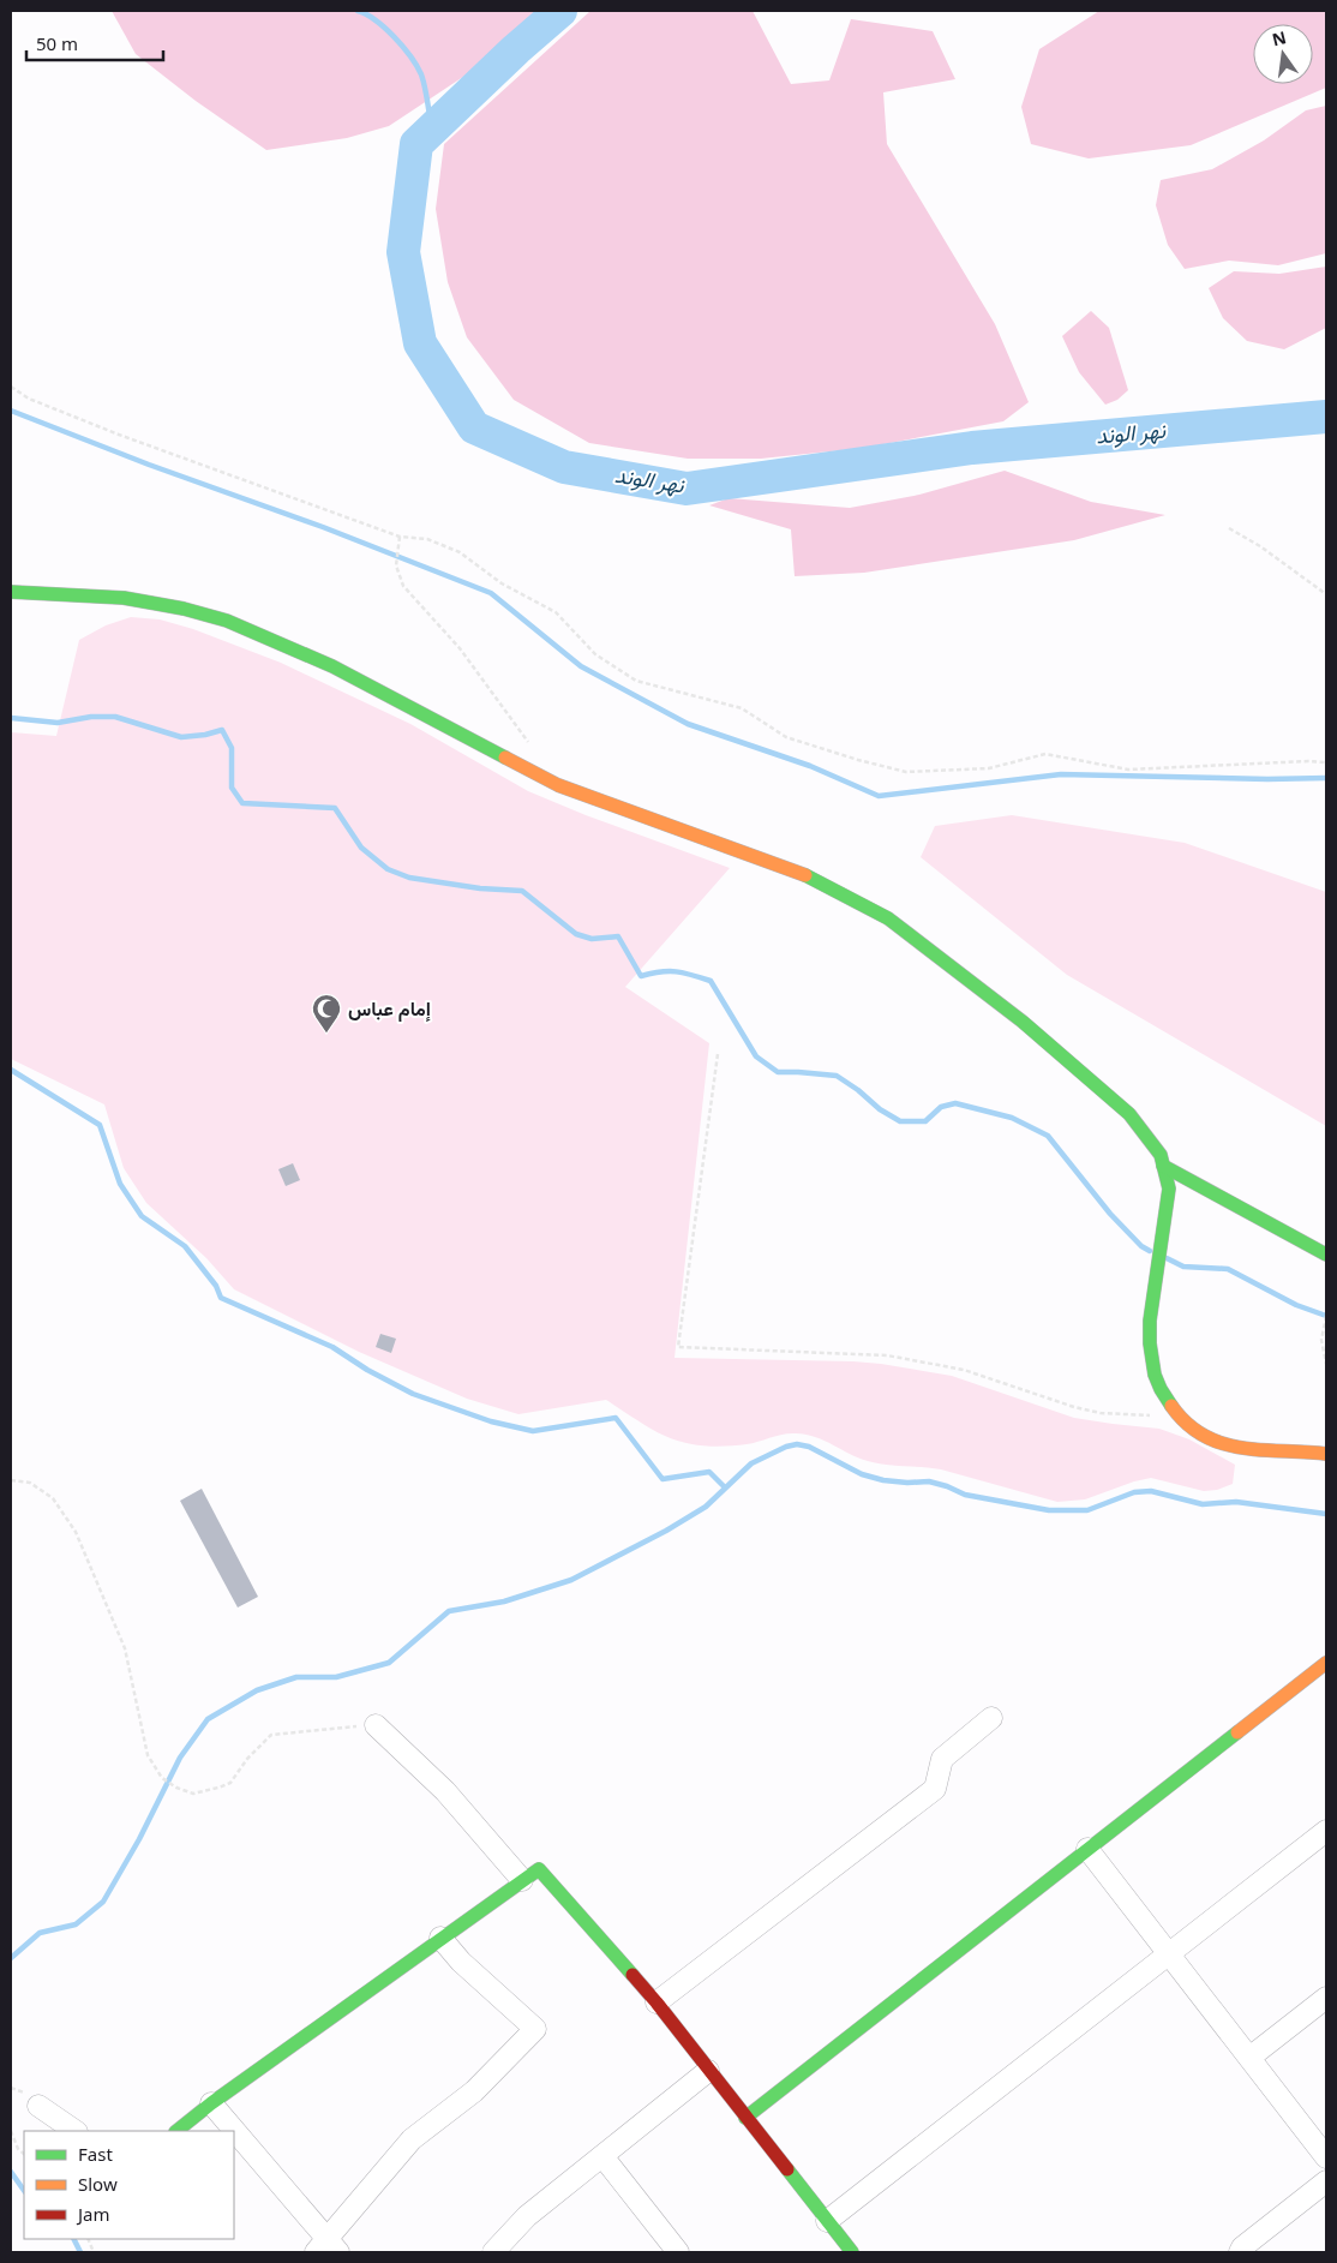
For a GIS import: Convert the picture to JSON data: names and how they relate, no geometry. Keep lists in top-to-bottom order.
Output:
{
  "water": ["نهر الوند"],
  "places": {
    "mosque": ["إمام عباس"]
  },
  "legend": ["Fast", "Slow", "Jam"],
  "scale_bar": "50 m",
  "north": "top"
}
